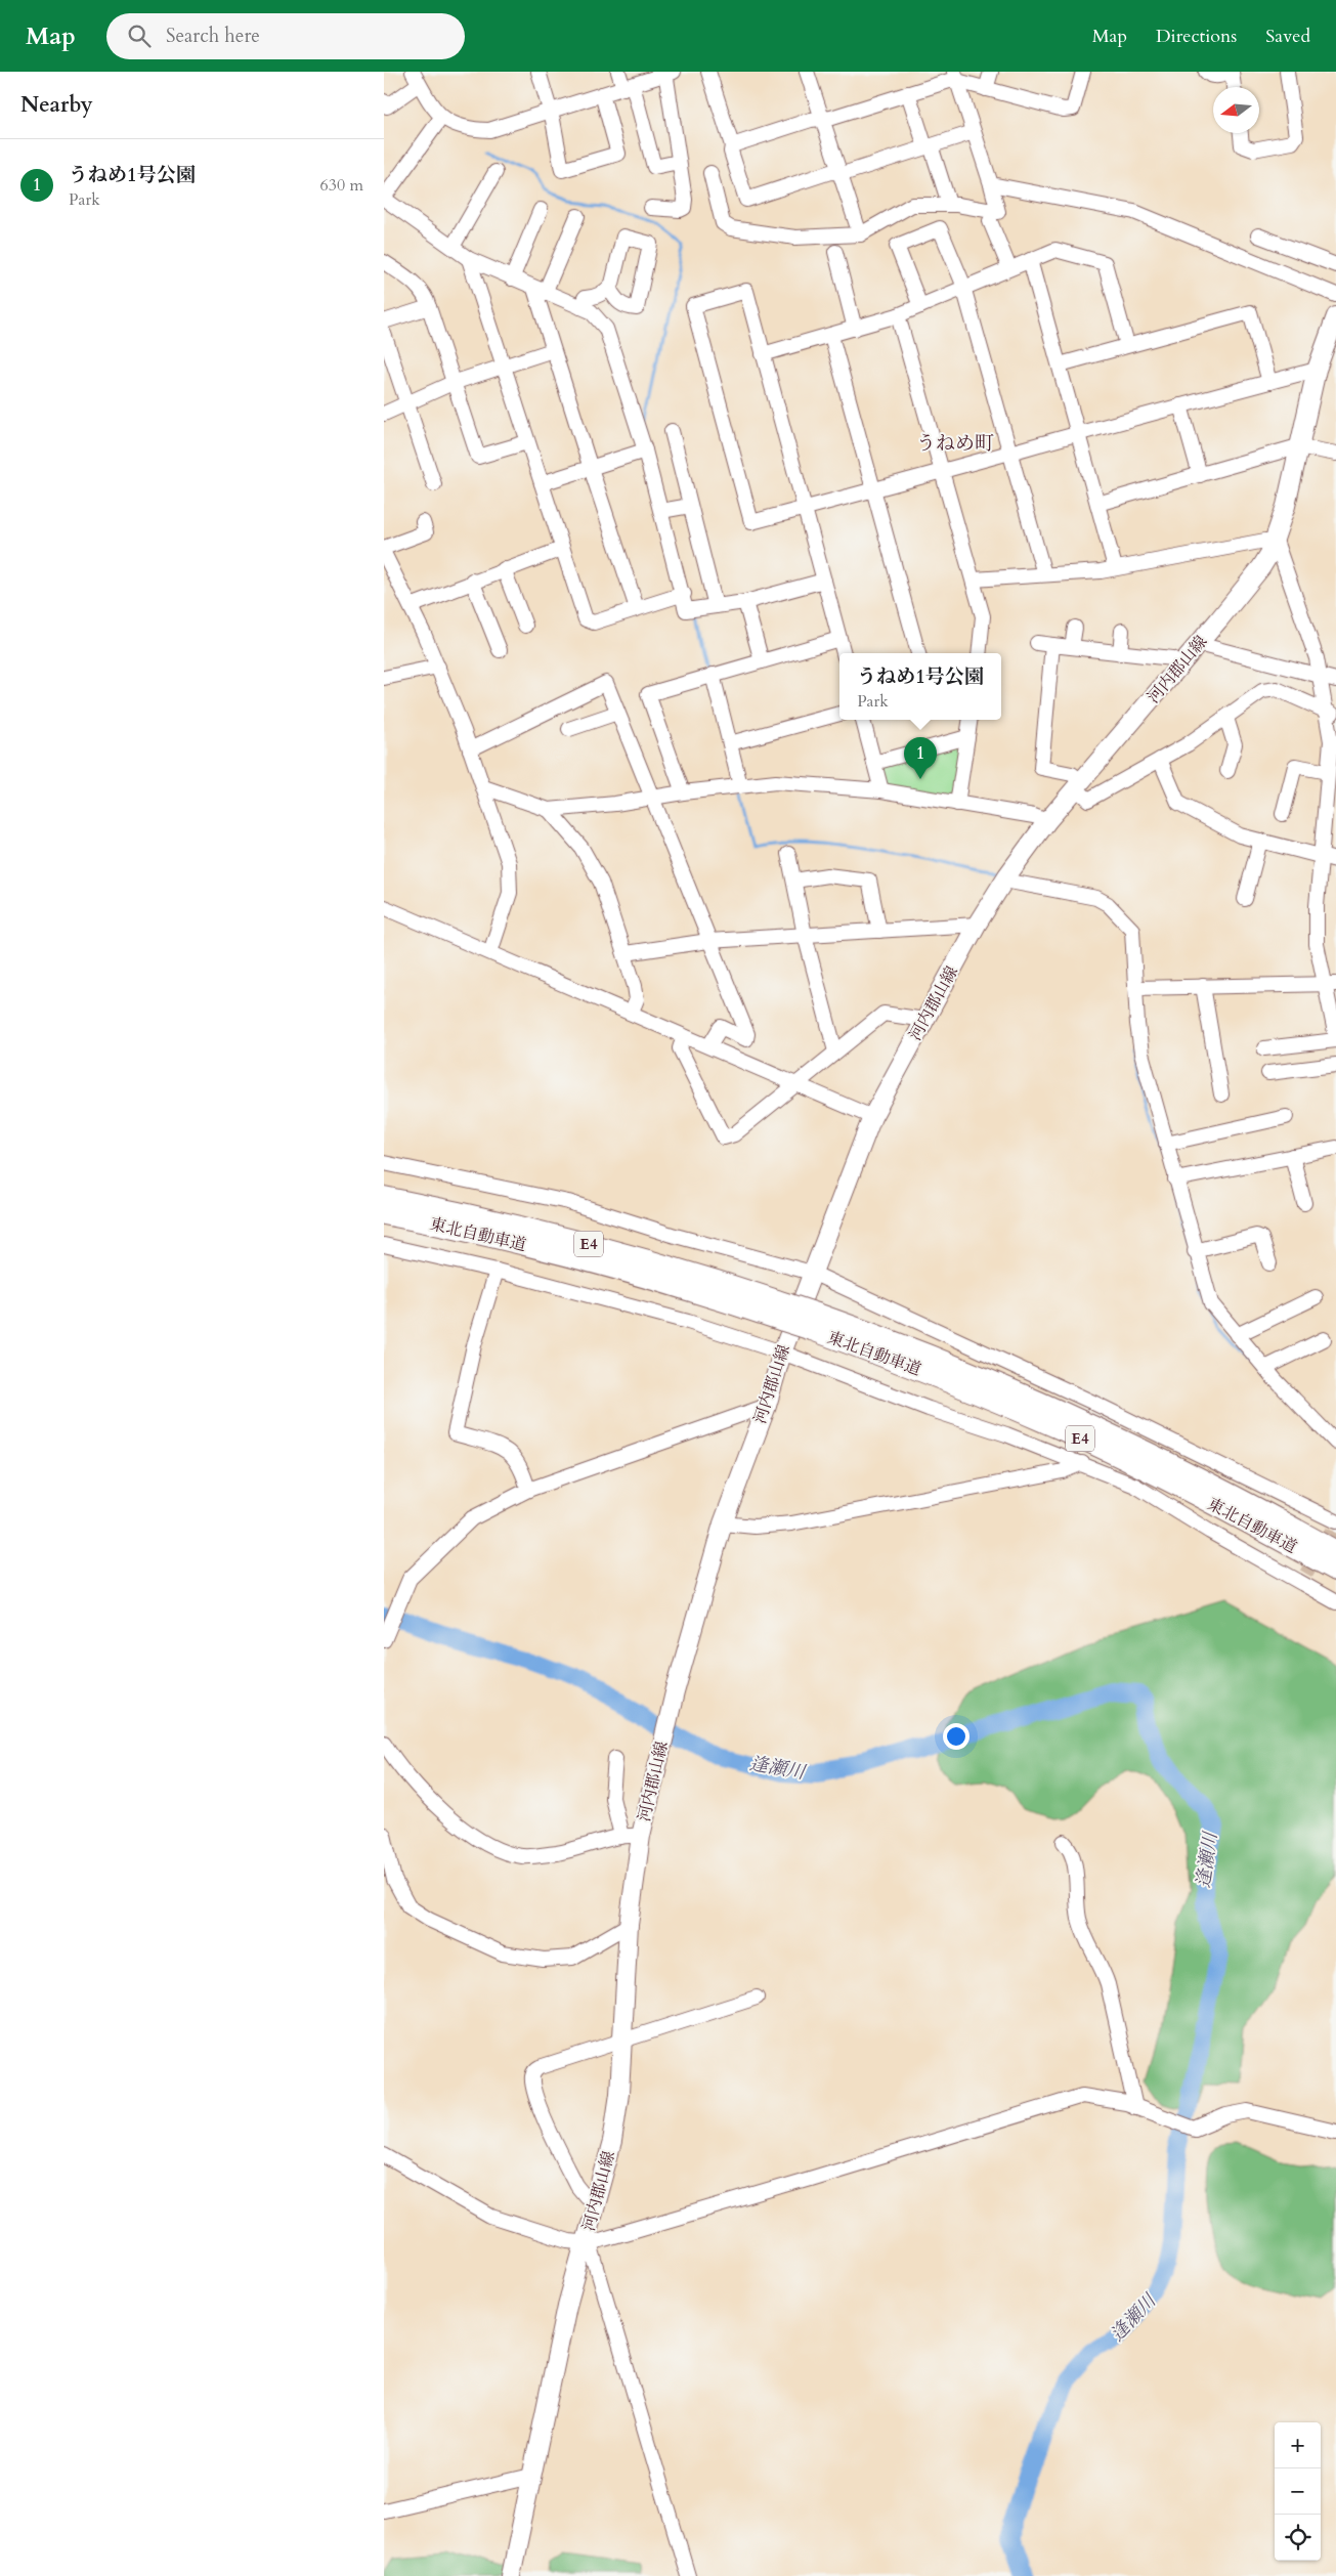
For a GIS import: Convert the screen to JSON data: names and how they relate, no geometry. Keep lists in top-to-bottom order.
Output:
{
  "streets": {
    "highway": ["東北自動車道", "E4"],
    "main road": ["河内郡山線"]
  },
  "districts": ["うねめ町"],
  "water": ["逢瀬川"],
  "north": "left",
  "page": {
    "header": "Map",
    "search": "Search here",
    "nav": ["Map", "Directions", "Saved"],
    "heading": "Nearby",
    "list": [
      {
        "mark": "1",
        "name": "うねめ1号公園",
        "note": "Park",
        "value": "630 m"
      }
    ],
    "popup": ["うねめ1号公園", "Park"],
    "pins": "1",
    "map_buttons": ["+", "−"]
  }
}
